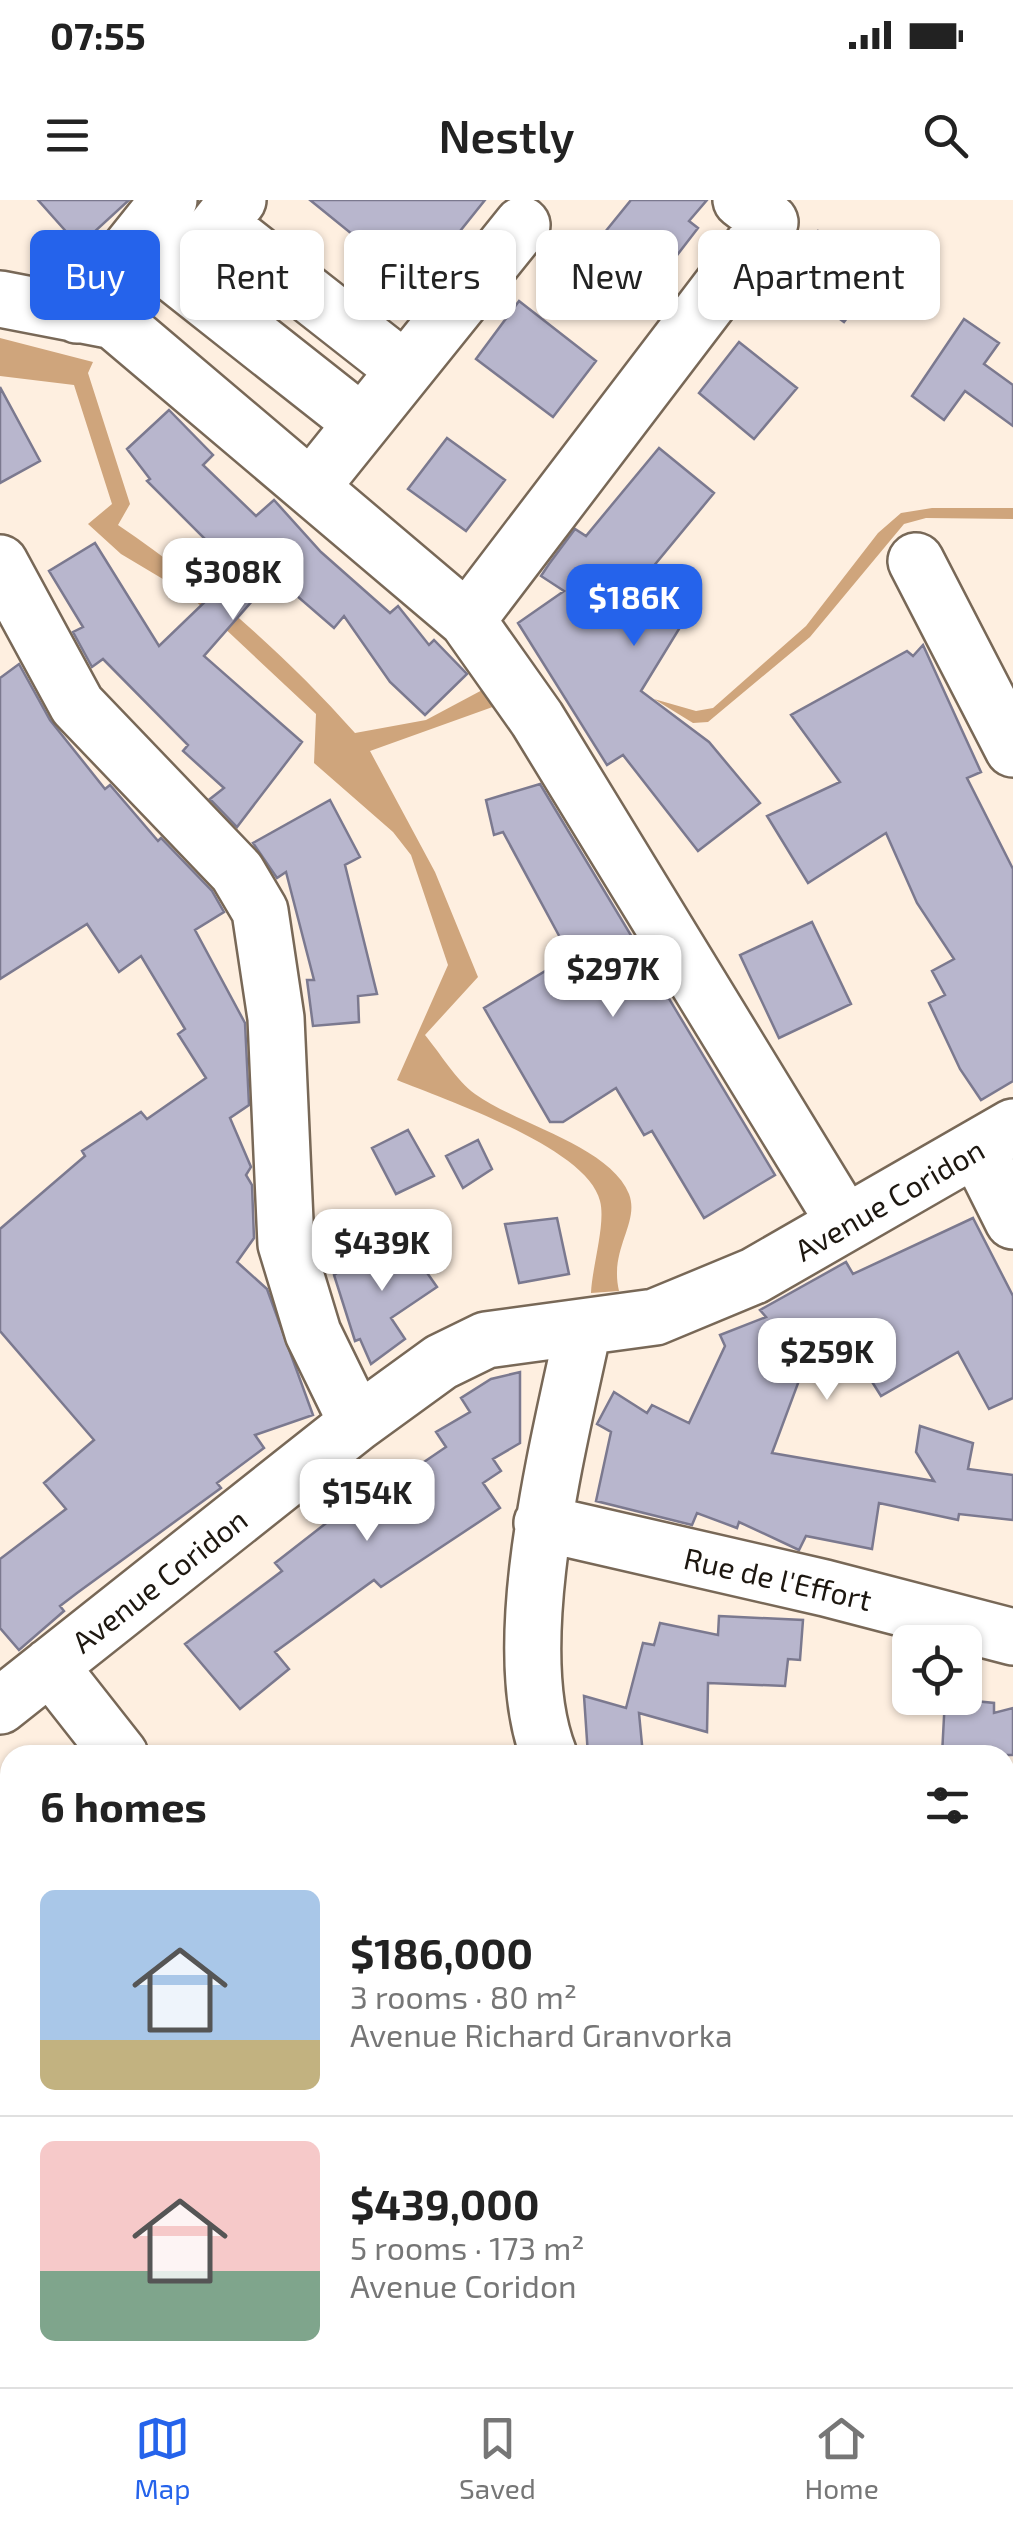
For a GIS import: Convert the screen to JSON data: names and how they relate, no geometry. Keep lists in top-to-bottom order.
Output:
{
  "streets": {
    "street": ["Avenue Coridon", "Rue de l'Effort"]
  },
  "page": {
    "status": "07:55",
    "header": "Nestly",
    "chip": [
      "Buy",
      "Rent",
      "Filters",
      "New",
      "Apartment"
    ],
    "price": [
      "$308K",
      "$186K",
      "$297K",
      "$439K",
      "$259K",
      "$154K"
    ],
    "heading": "6 homes",
    "list": [
      {
        "name": "$186,000",
        "note": "3 rooms · 80 m² · Avenue Richard Granvorka"
      },
      {
        "name": "$439,000",
        "note": "5 rooms · 173 m² · Avenue Coridon"
      }
    ],
    "tabs": ["Map", "Saved", "Home"]
  }
}
